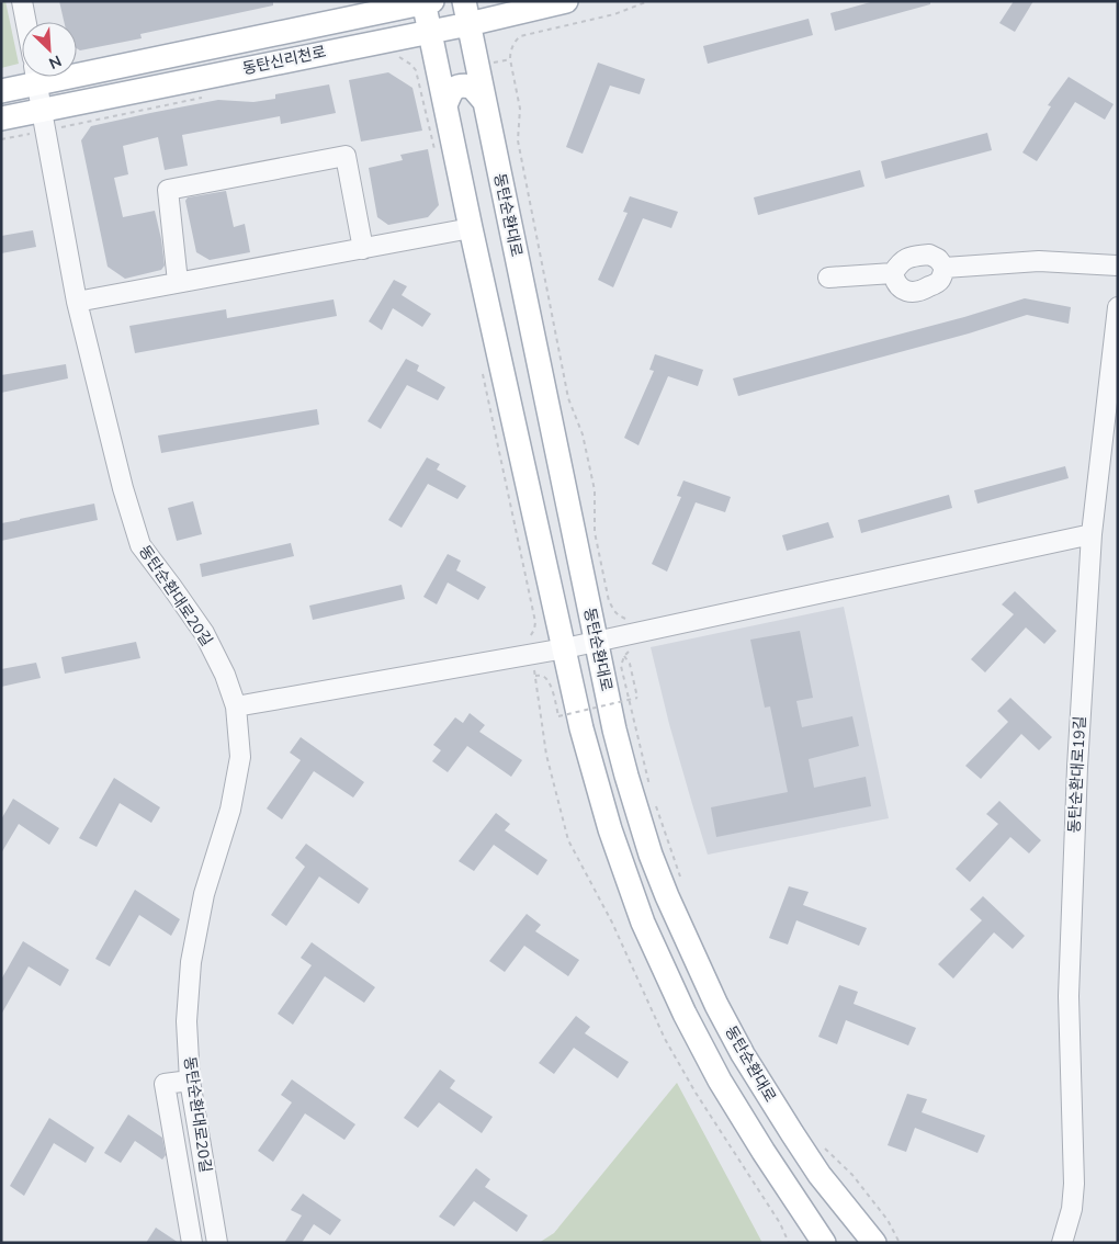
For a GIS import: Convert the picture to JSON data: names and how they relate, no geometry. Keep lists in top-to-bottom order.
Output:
{
  "streets": {
    "main road": ["동탄신리천로", "동탄순환대로"],
    "street": ["동탄순환대로20길", "동탄순환대로19길"]
  },
  "crossings": [
    ["동탄신리천로", "동탄순환대로"],
    ["동탄신리천로", "동탄순환대로20길"]
  ],
  "north": "bottom right"
}
